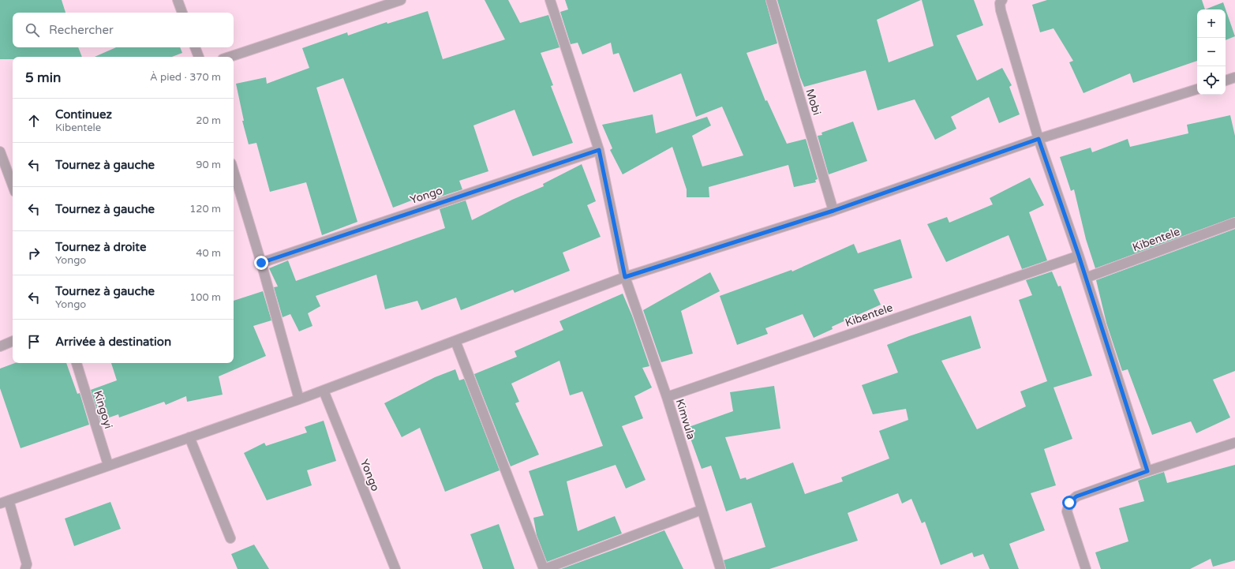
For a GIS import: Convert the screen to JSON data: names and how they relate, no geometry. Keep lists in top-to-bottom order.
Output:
{
  "streets": {
    "street": [
      "Mobi",
      "Yongo",
      "Kibentele",
      "Kingoyi",
      "Kimvula"
    ]
  },
  "crossings": [
    ["Kibentele", "Kimvula"]
  ],
  "page": {
    "map_buttons": ["+", "−"],
    "search": "Rechercher",
    "heading": ["5 min", "À pied · 370 m"],
    "list": [
      ["Continuez", "Kibentele", "20 m"],
      ["Tournez à gauche", "90 m"],
      ["Tournez à gauche", "120 m"],
      ["Tournez à droite", "Yongo", "40 m"],
      ["Tournez à gauche", "Yongo", "100 m"],
      "Arrivée à destination"
    ]
  }
}
